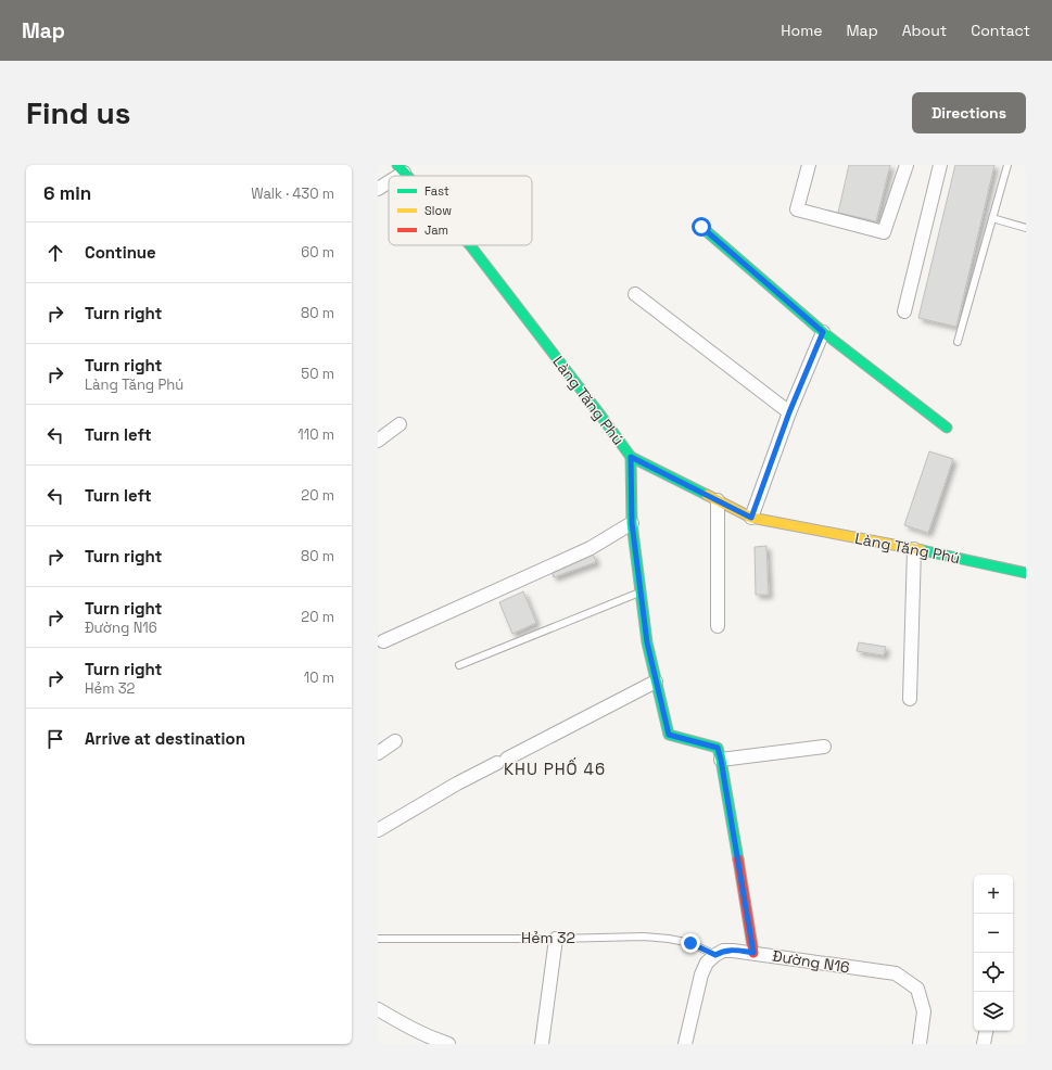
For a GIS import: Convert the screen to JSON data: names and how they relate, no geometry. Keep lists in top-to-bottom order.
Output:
{
  "streets": {
    "street": ["Làng Tăng Phú", "Đường N16"],
    "lane": ["Hẻm 32"]
  },
  "crossings": [
    ["Hẻm 32", "Đường N16"]
  ],
  "districts": ["KHU PHỐ 46"],
  "legend": ["Fast", "Slow", "Jam"],
  "page": {
    "header": "Map",
    "nav": [
      "Home",
      "Map",
      "About",
      "Contact"
    ],
    "buttons": "Directions",
    "title": "Find us",
    "heading": ["6 min", "Walk · 430 m"],
    "list": [
      ["Continue", "60 m"],
      ["Turn right", "80 m"],
      ["Turn right", "Làng Tăng Phú", "50 m"],
      ["Turn left", "110 m"],
      ["Turn left", "20 m"],
      ["Turn right", "80 m"],
      ["Turn right", "Đường N16", "20 m"],
      ["Turn right", "Hẻm 32", "10 m"],
      "Arrive at destination"
    ],
    "map_buttons": ["+", "−"]
  }
}
